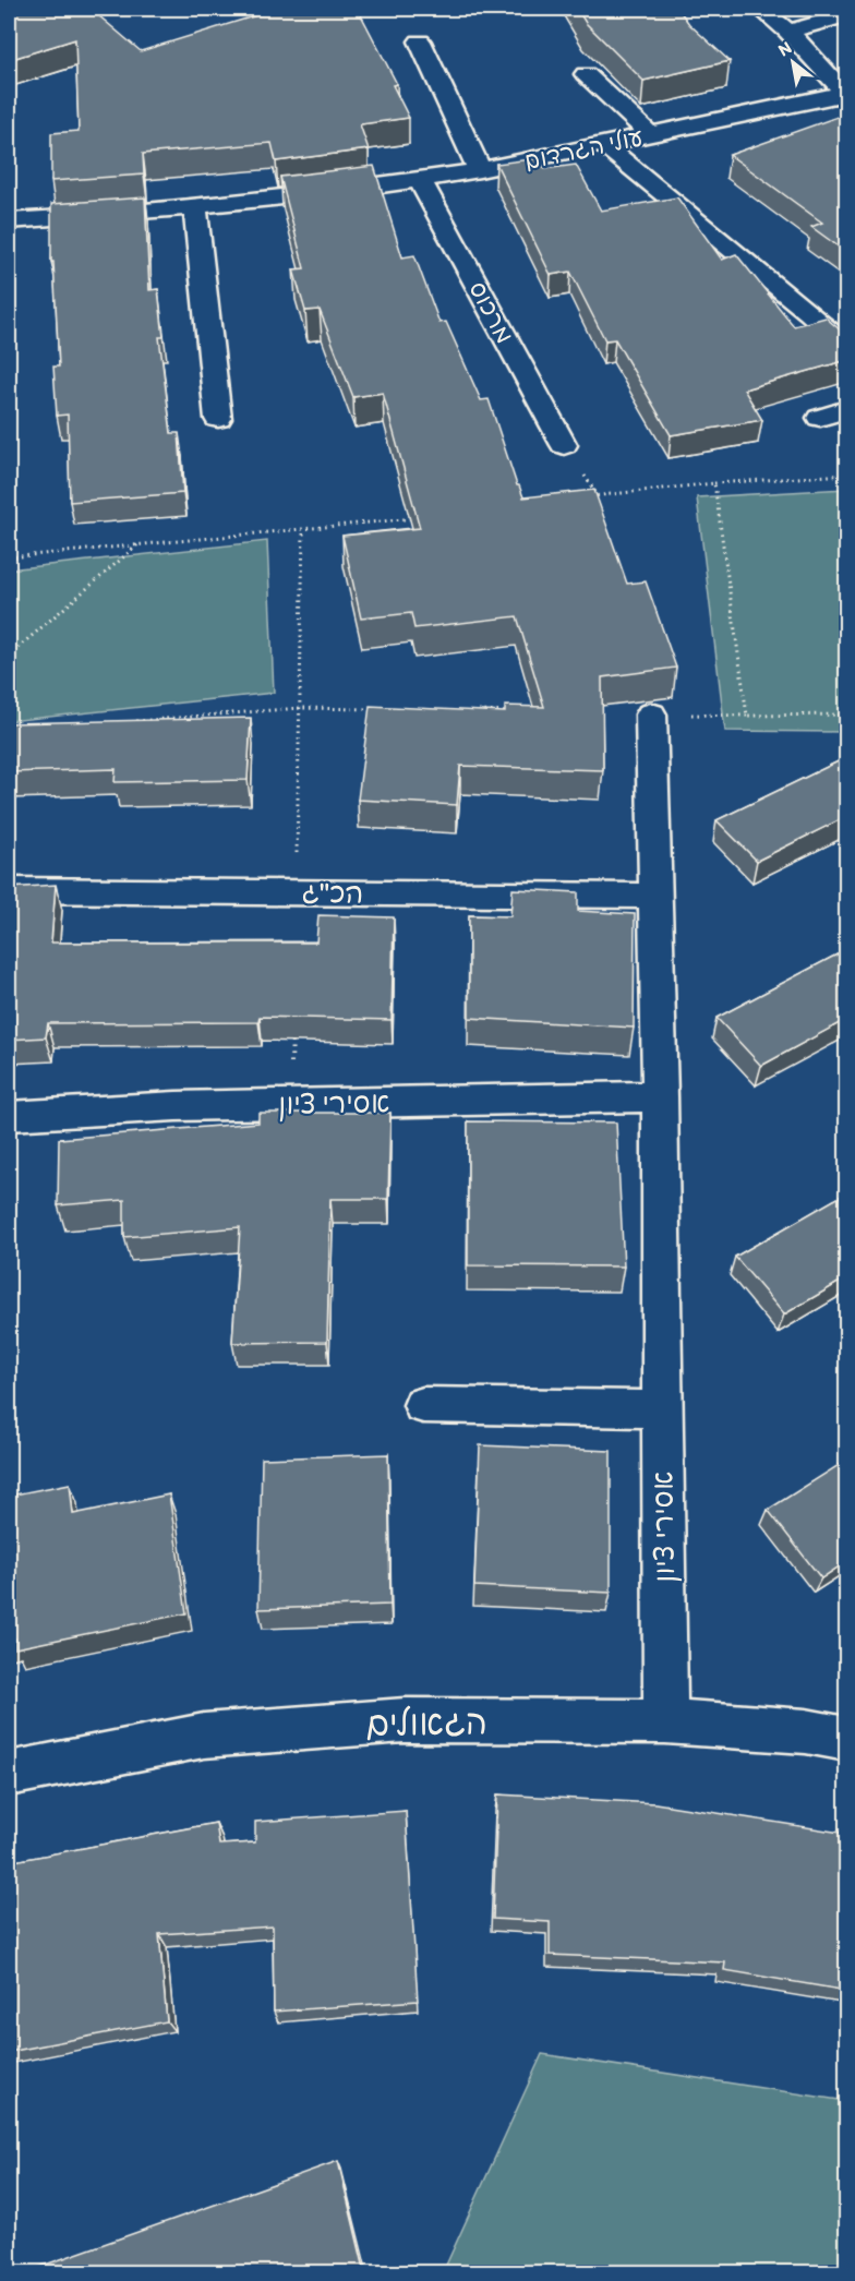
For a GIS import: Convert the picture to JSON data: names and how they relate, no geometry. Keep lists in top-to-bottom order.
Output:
{
  "streets": {
    "street": [
      "עולי הגרדום",
      "מרכוס",
      "הכ\"ג",
      "אסירי ציון",
      "הגאולים"
    ]
  },
  "crossings": [
    ["עולי הגרדום", "מרכוס"],
    ["הכ\"ג", "אסירי ציון"],
    ["אסירי ציון", "הגאולים"]
  ],
  "north": "top left"
}
